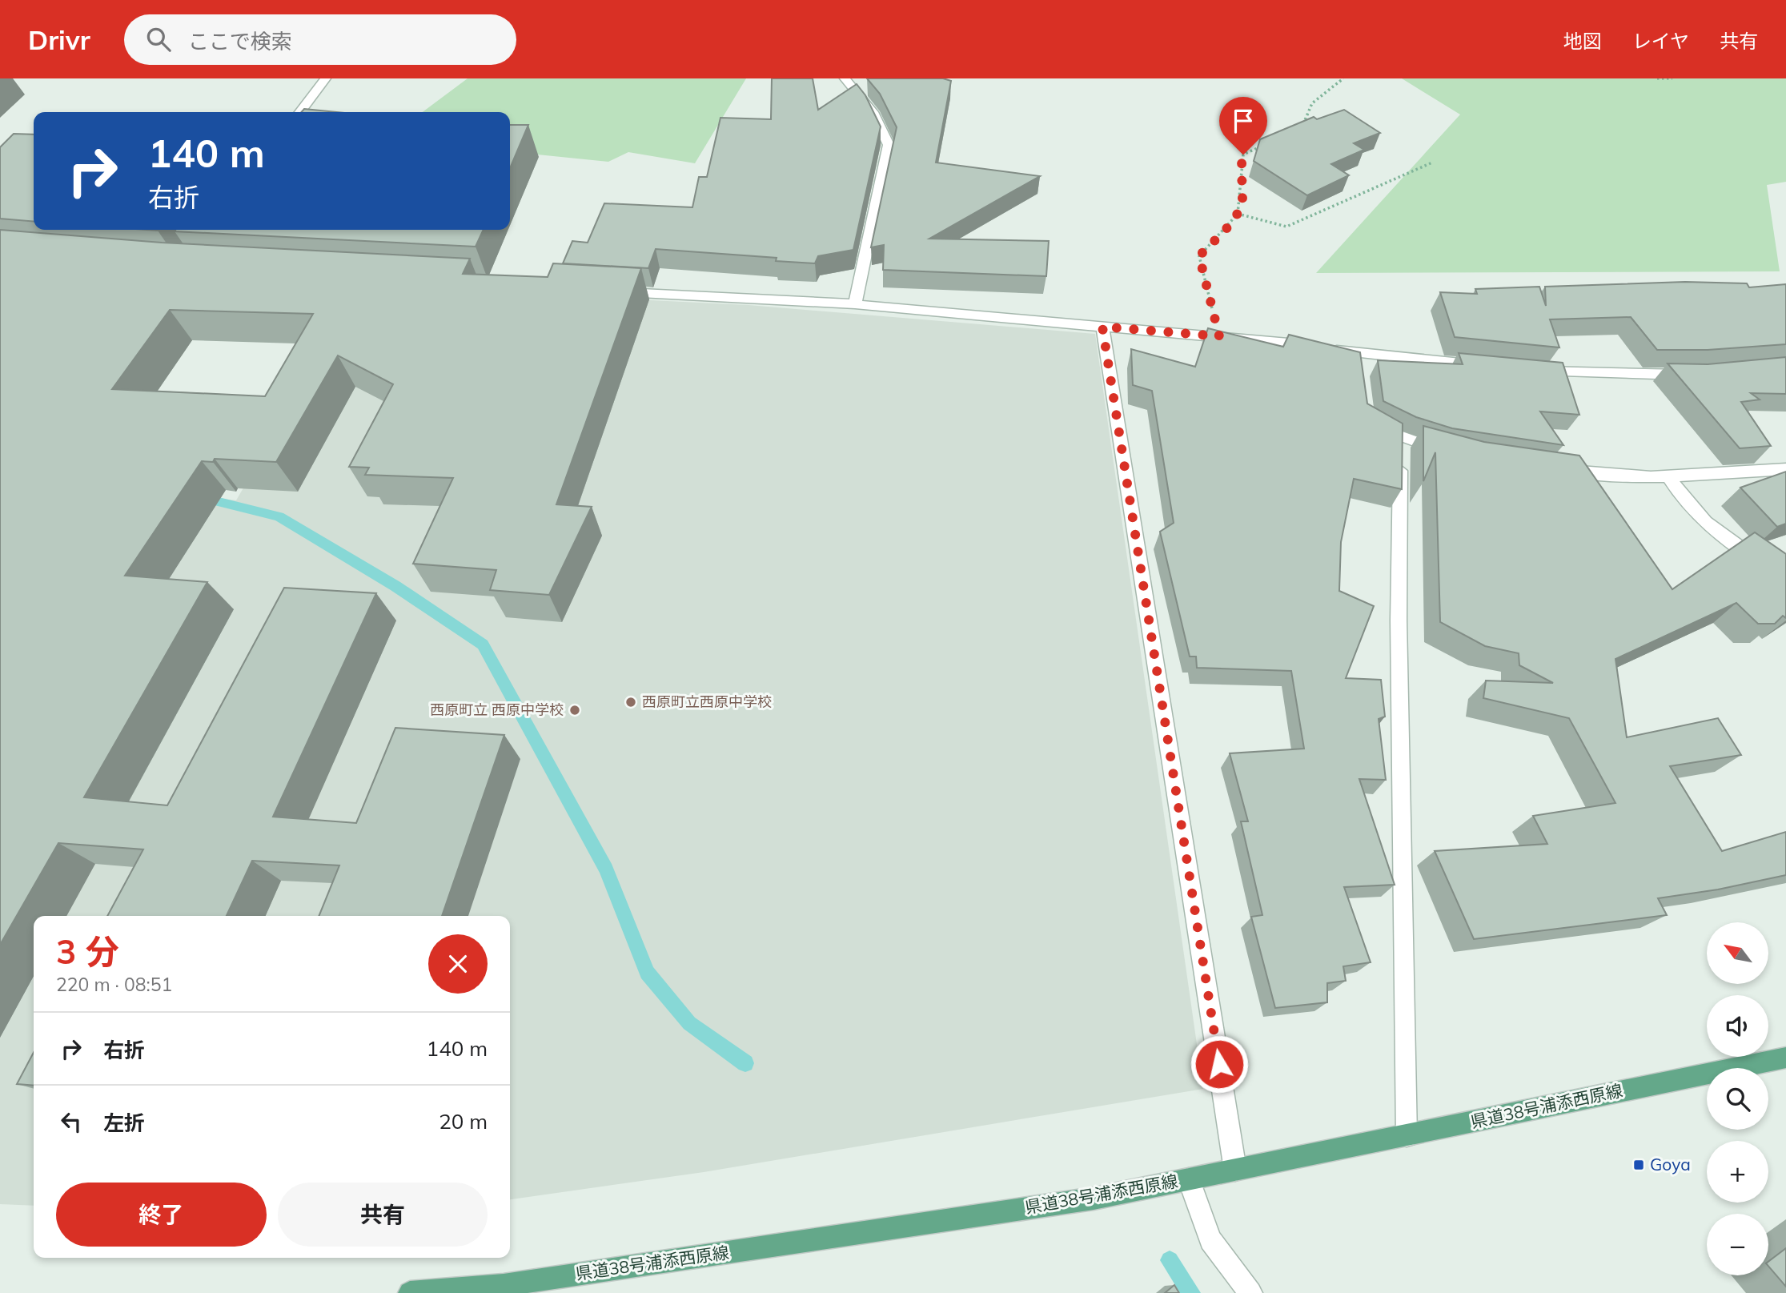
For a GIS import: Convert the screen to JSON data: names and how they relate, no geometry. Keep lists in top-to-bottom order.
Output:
{
  "streets": {
    "main road": ["県道38号浦添西原線"]
  },
  "places": {
    "other": ["西原町立西原中学校", "西原町立 西原中学校"],
    "transit": ["Goya"]
  },
  "north": "top left",
  "page": {
    "header": "Drivr",
    "search": "ここで検索",
    "nav": ["地図", "レイヤ", "共有"],
    "turn": ["140 m", "右折"],
    "heading": ["3 分", "220 m · 08:51"],
    "map_buttons": ["+", "−"],
    "list": [
      {
        "name": "右折",
        "value": "140 m"
      },
      {
        "name": "左折",
        "value": "20 m"
      }
    ],
    "buttons": ["終了", "共有"]
  }
}
